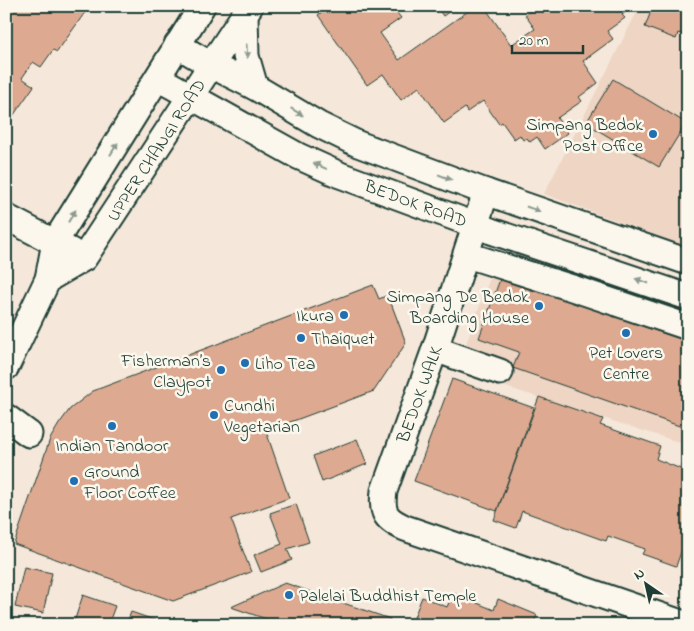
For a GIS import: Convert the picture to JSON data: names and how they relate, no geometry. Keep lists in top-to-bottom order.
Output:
{
  "streets": {
    "street": ["UPPER CHANGI ROAD", "BEDOK ROAD", "BEDOK WALK"]
  },
  "crossings": [
    ["UPPER CHANGI ROAD", "BEDOK ROAD"],
    ["BEDOK ROAD", "BEDOK WALK"]
  ],
  "places": [
    "Simpang Bedok Post Office",
    "Simpang De Bedok Boarding House",
    "Ikura",
    "Pet Lovers Centre",
    "Thaiquet",
    "Liho Tea",
    "Fisherman’s Claypot",
    "Cundhi Vegetarian",
    "Indian Tandoor",
    "Ground Floor Coffee",
    "Palelai Buddhist Temple"
  ],
  "scale_bar": "20 m",
  "north": "top left"
}
